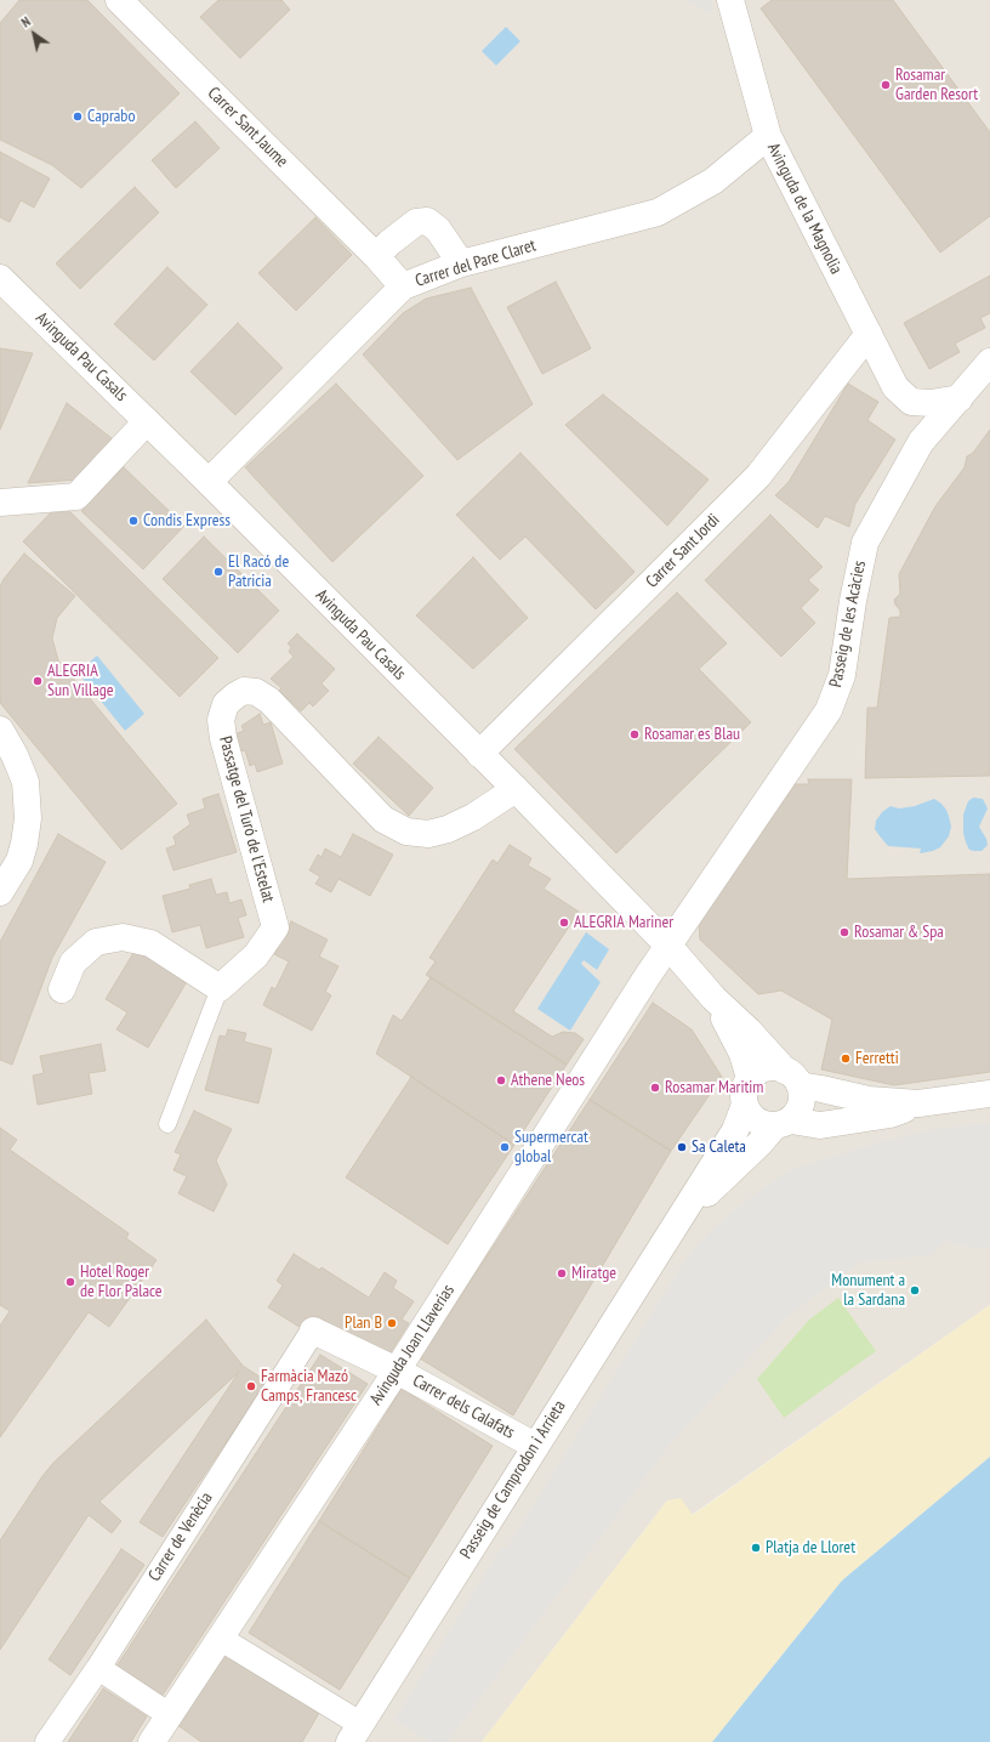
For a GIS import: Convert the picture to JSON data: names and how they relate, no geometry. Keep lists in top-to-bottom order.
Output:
{
  "streets": {
    "street": [
      "Carrer Sant Jaume",
      "Avinguda de la Magnolia",
      "Carrer del Pare Claret",
      "Avinguda Pau Casals",
      "Carrer Sant Jordi",
      "Passeig de les Acàcies",
      "Passatge del Turó de l'Estelat",
      "Avinguda Joan Llaverias",
      "Carrer dels Calafats",
      "Passeig de Camprodon i Arrieta",
      "Carrer de Venècia"
    ]
  },
  "crossings": [
    ["Carrer Sant Jaume", "Carrer del Pare Claret"],
    ["Avinguda de la Magnolia", "Carrer del Pare Claret"],
    ["Avinguda de la Magnolia", "Carrer Sant Jordi"],
    ["Carrer del Pare Claret", "Avinguda Pau Casals"],
    ["Avinguda Pau Casals", "Carrer Sant Jordi"],
    ["Avinguda Pau Casals", "Passeig de les Acàcies"],
    ["Avinguda Pau Casals", "Passatge del Turó de l'Estelat"],
    ["Avinguda Pau Casals", "Avinguda Joan Llaverias"],
    ["Avinguda Pau Casals", "Passeig de Camprodon i Arrieta"],
    ["Passeig de les Acàcies", "Avinguda Joan Llaverias"],
    ["Avinguda Joan Llaverias", "Carrer dels Calafats"],
    ["Carrer dels Calafats", "Passeig de Camprodon i Arrieta"],
    ["Carrer dels Calafats", "Carrer de Venècia"]
  ],
  "places": [
    "Rosamar Garden Resort",
    "Caprabo",
    "Condis Express",
    "El Racó de Patricia",
    "ALEGRIA Sun Village",
    "Rosamar es Blau",
    "ALEGRIA Mariner",
    "Rosamar & Spa",
    "Ferretti",
    "Athene Neos",
    "Rosamar Maritim",
    "Supermercat global",
    "Sa Caleta",
    "Miratge",
    "Hotel Roger de Flor Palace",
    "Monument a la Sardana",
    "Plan B",
    "Farmàcia Mazó Camps, Francesc",
    "Platja de Lloret"
  ],
  "north": "top left"
}
